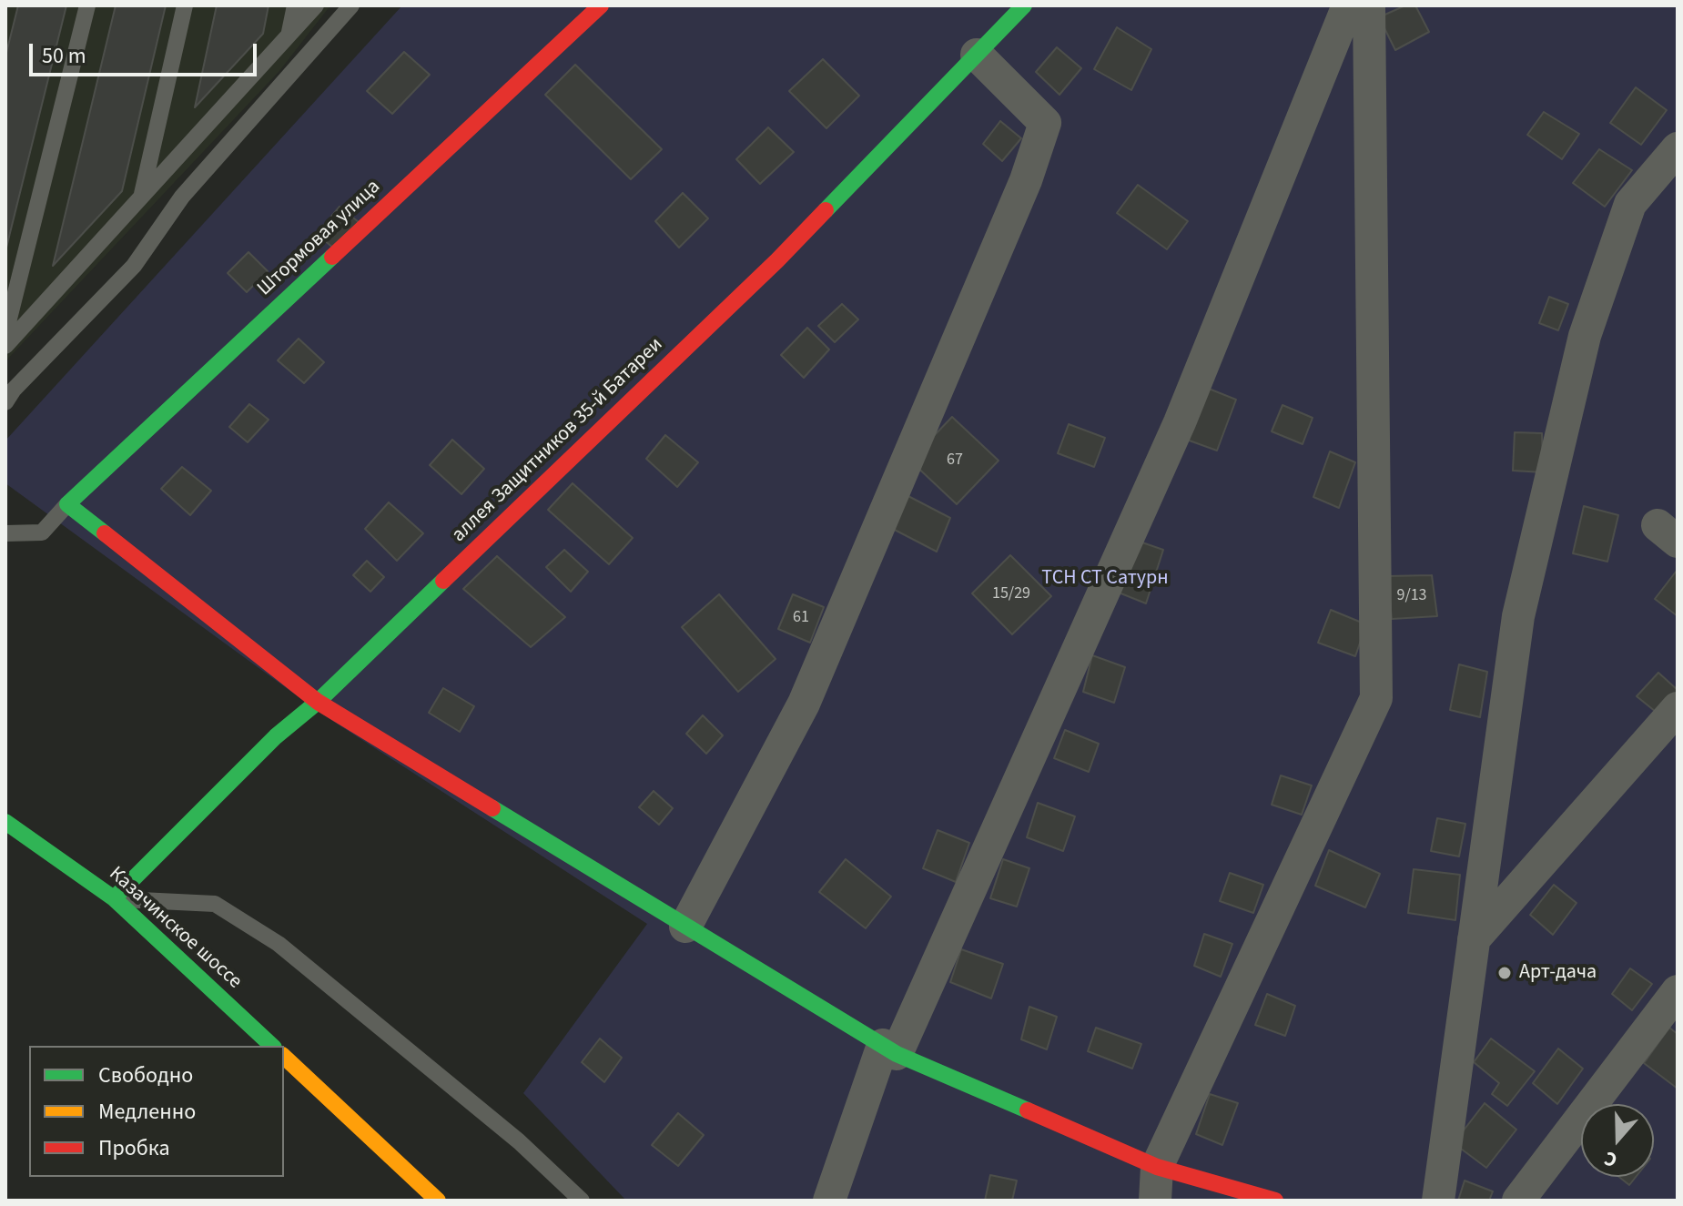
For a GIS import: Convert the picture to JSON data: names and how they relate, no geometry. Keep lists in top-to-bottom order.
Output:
{
  "streets": {
    "street": ["Штормовая улица", "аллея Защитников 35-й Батареи", "Казачинское шоссе"]
  },
  "crossings": [
    ["аллея Защитников 35-й Батареи", "Казачинское шоссе"]
  ],
  "parks": ["ТСН СТ Сатурн"],
  "places": ["Арт-дача"],
  "house_numbers": [
    "67",
    "15/29",
    "9/13",
    "61"
  ],
  "legend": ["Свободно", "Медленно", "Пробка"],
  "scale_bar": "50 m",
  "north": "bottom"
}
